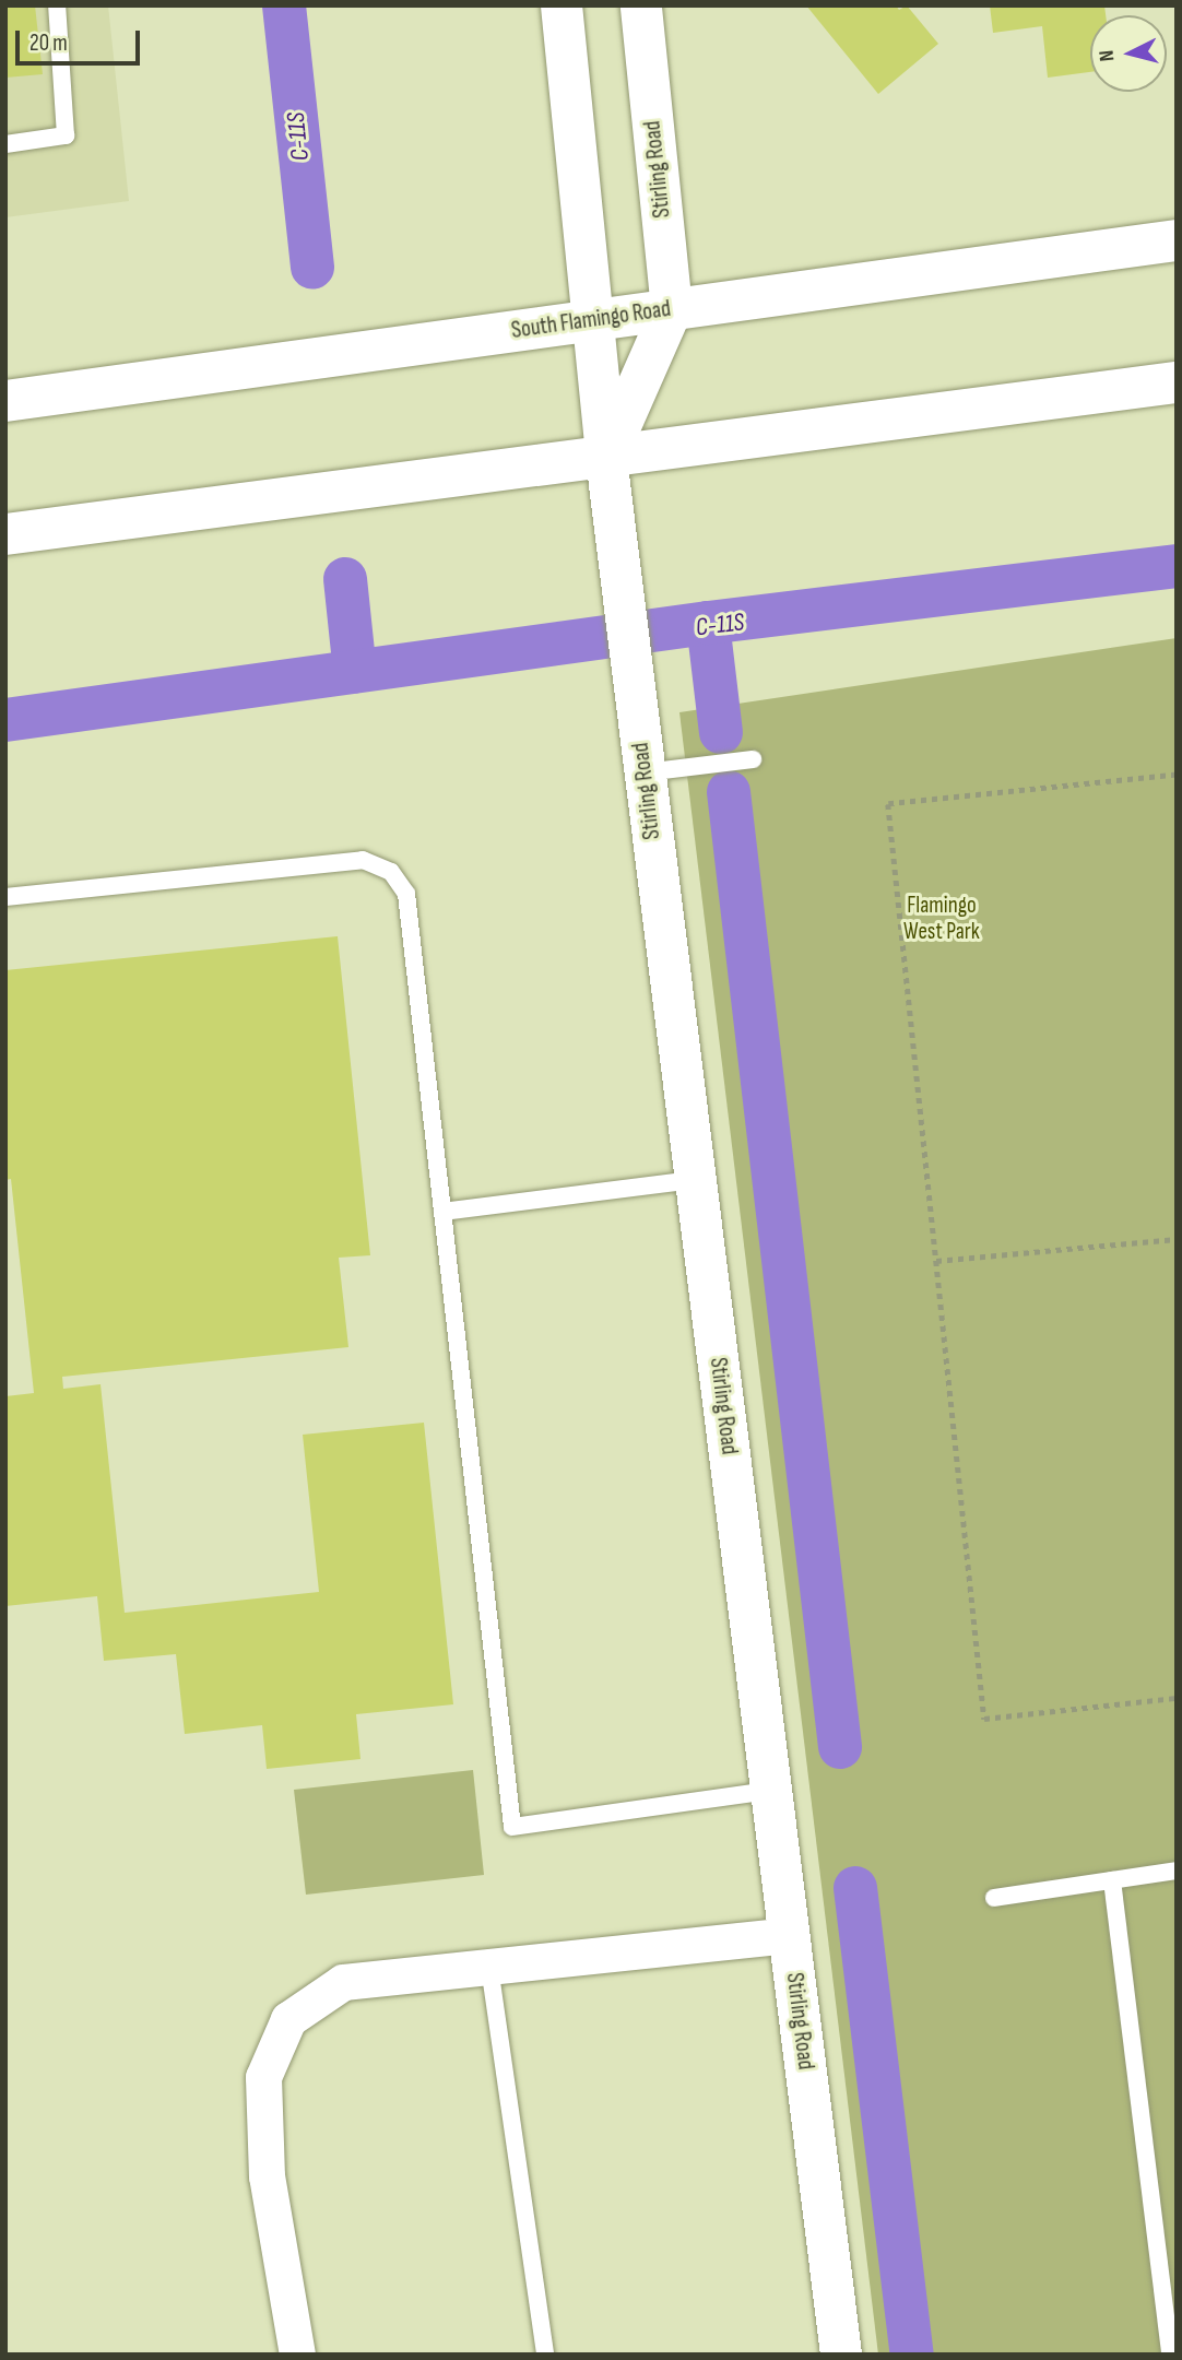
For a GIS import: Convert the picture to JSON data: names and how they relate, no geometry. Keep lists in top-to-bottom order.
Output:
{
  "streets": {
    "main road": ["Stirling Road", "South Flamingo Road"]
  },
  "crossings": [
    ["Stirling Road", "South Flamingo Road"]
  ],
  "water": ["C-11S"],
  "parks": ["Flamingo West Park"],
  "scale_bar": "20 m",
  "north": "left"
}
